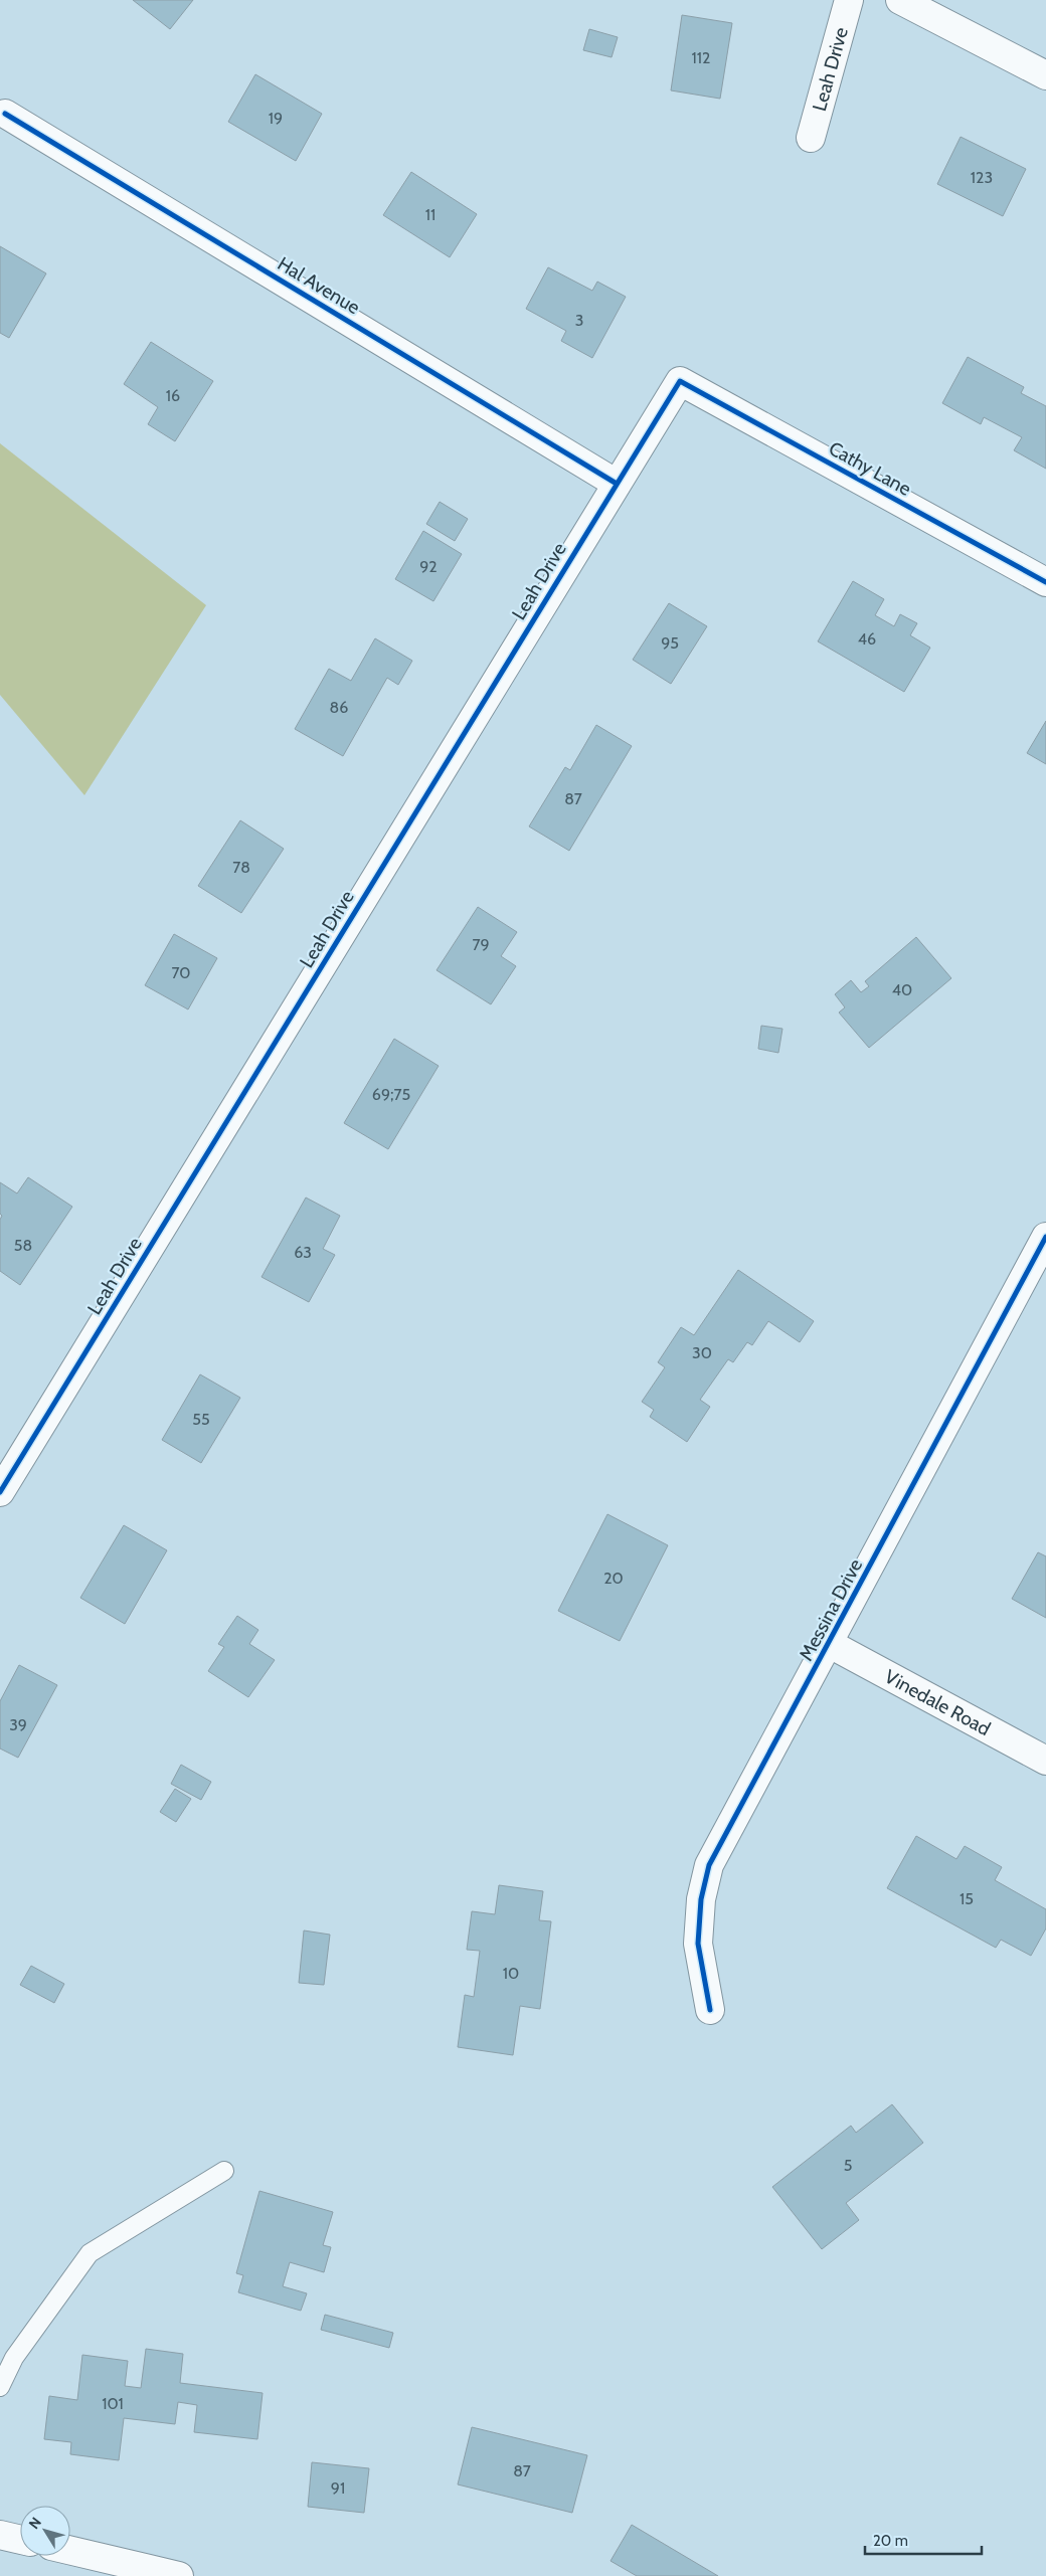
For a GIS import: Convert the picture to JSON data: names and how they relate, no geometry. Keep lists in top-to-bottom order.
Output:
{
  "streets": {
    "street": [
      "Leah Drive",
      "Hal Avenue",
      "Cathy Lane",
      "Messina Drive",
      "Vinedale Road"
    ]
  },
  "crossings": [
    ["Leah Drive", "Hal Avenue"],
    ["Leah Drive", "Cathy Lane"],
    ["Messina Drive", "Vinedale Road"]
  ],
  "house_numbers": [
    "112",
    "19",
    "123",
    "11",
    "3",
    "16",
    "92",
    "46",
    "95",
    "86",
    "87",
    "78",
    "79",
    "70",
    "40",
    "69;75",
    "58",
    "63",
    "30",
    "55",
    "20",
    "39",
    "15",
    "10",
    "5",
    "101",
    "87",
    "91"
  ],
  "scale_bar": "20 m",
  "north": "top left"
}
